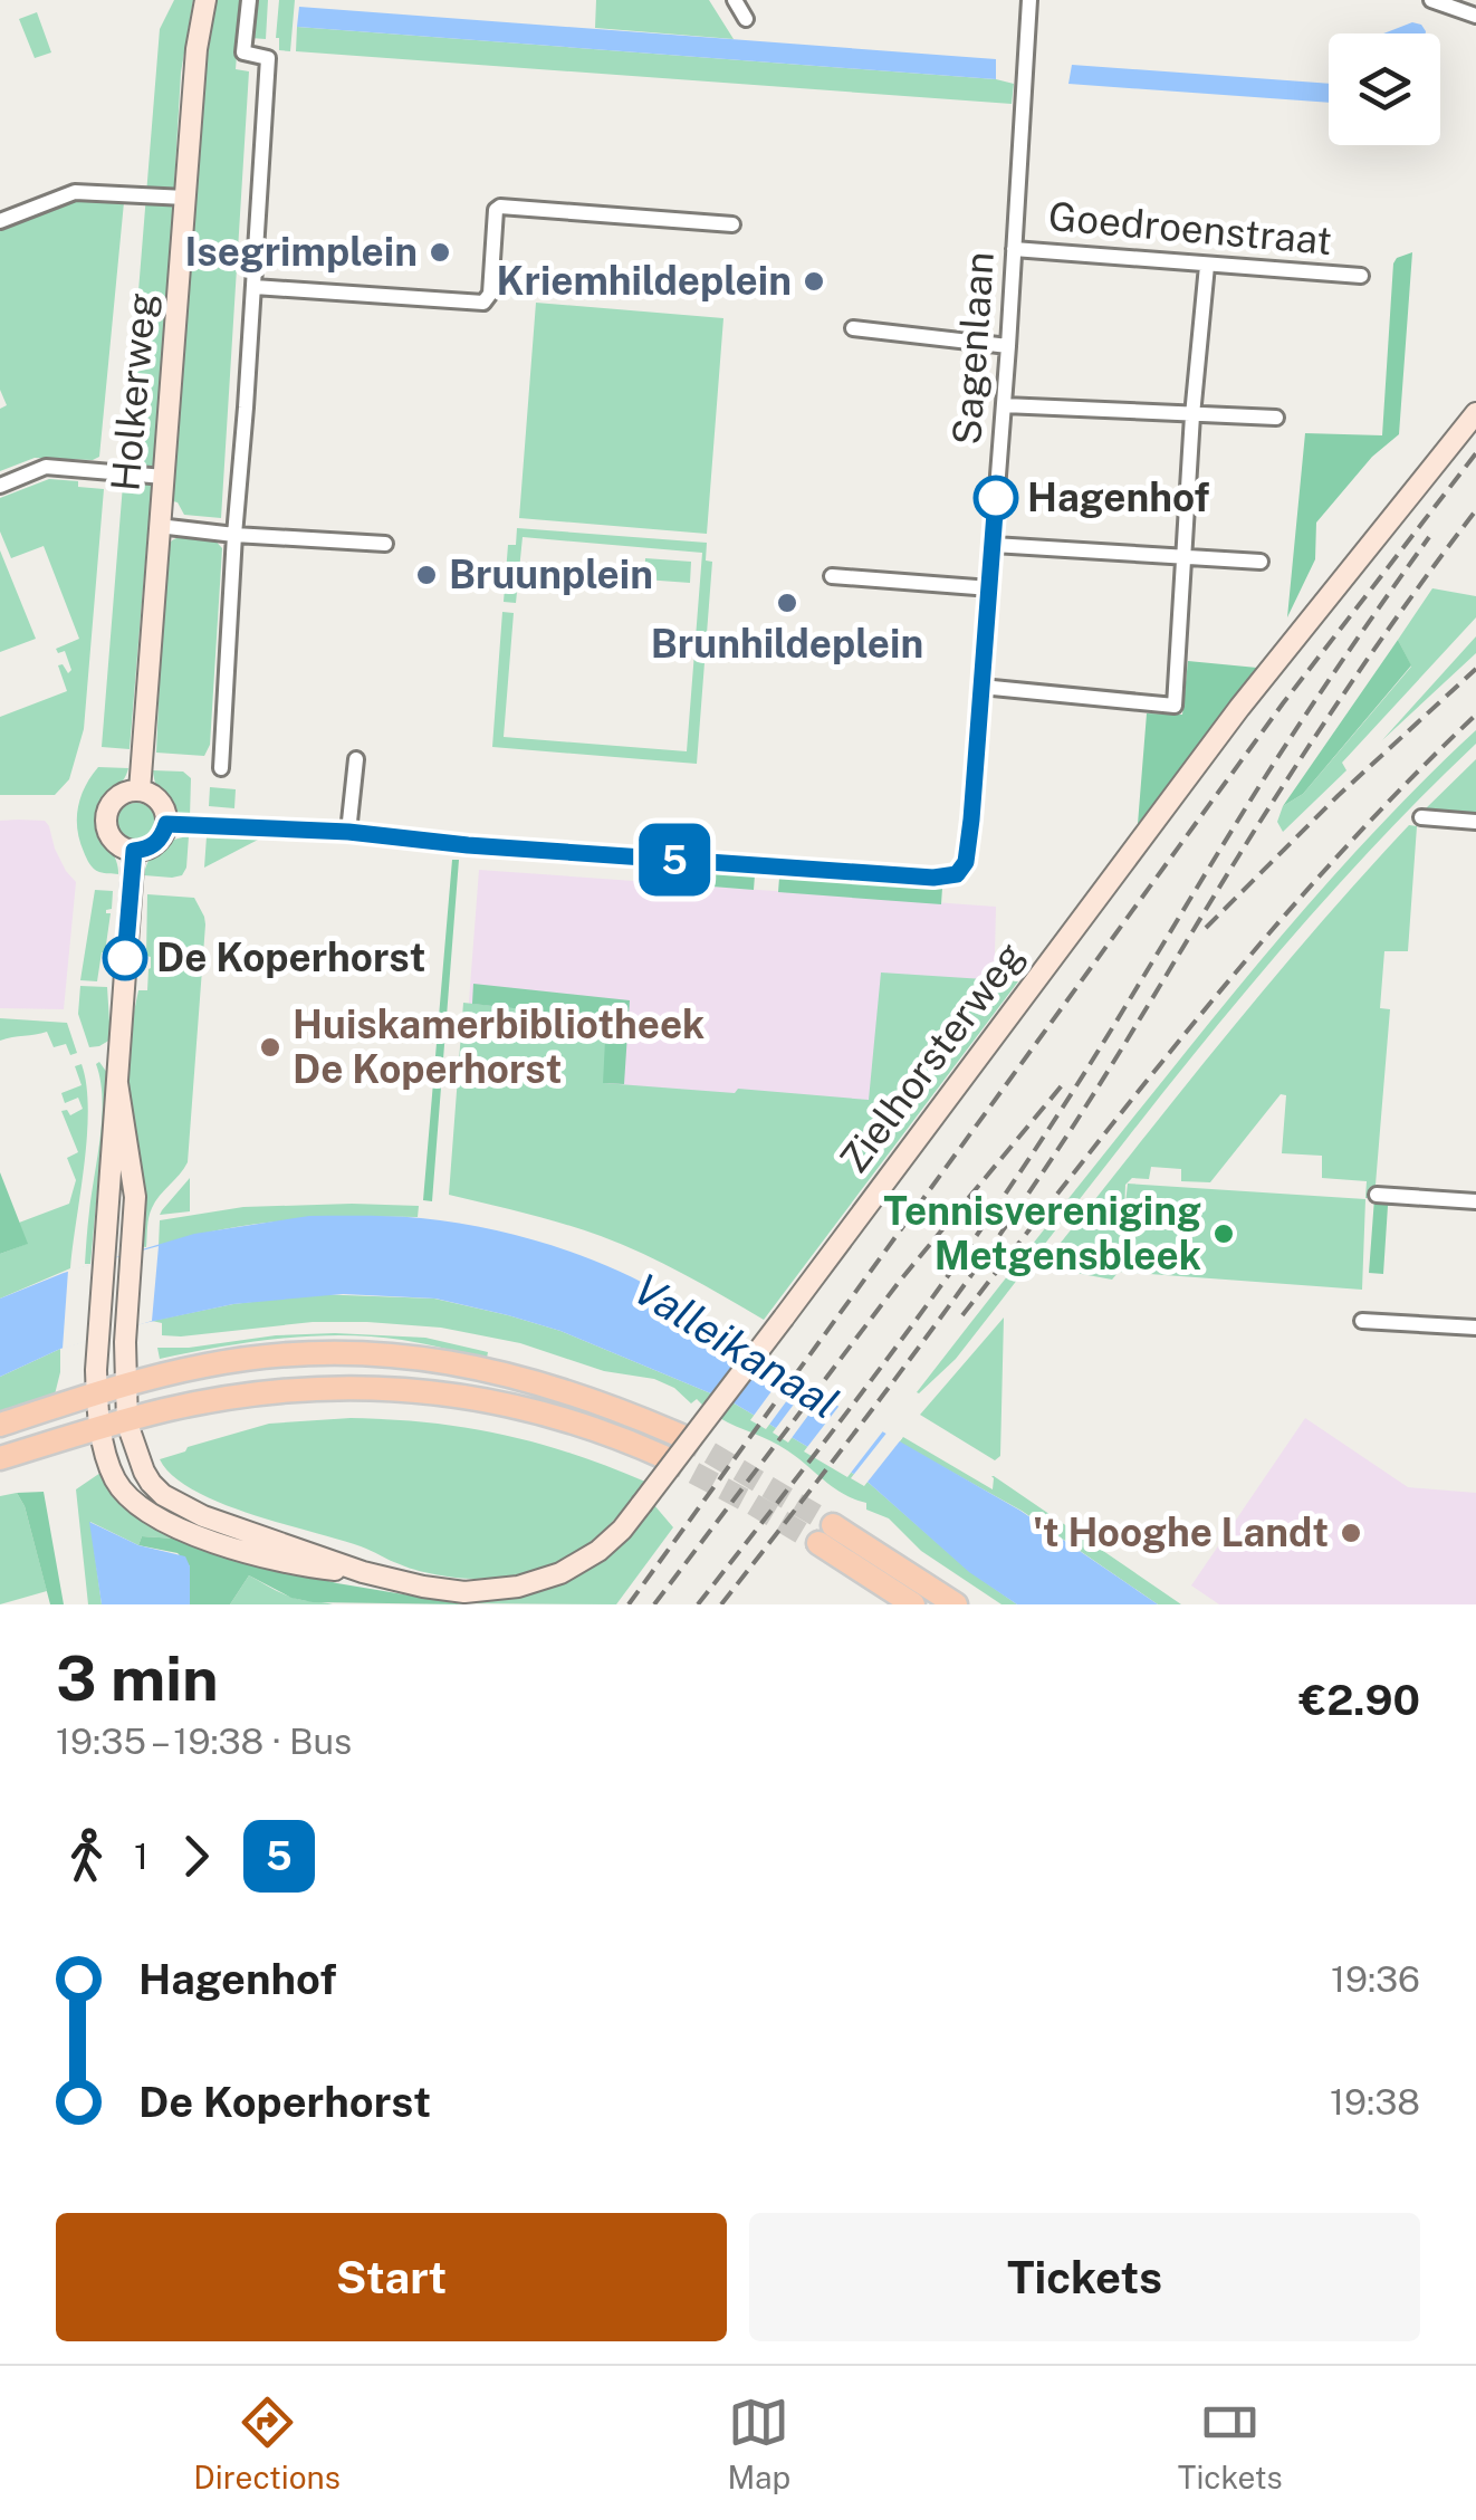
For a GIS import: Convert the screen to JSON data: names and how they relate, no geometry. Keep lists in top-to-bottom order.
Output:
{
  "streets": {
    "main road": ["Holkerweg", "Zielhorsterweg"],
    "street": ["Goedroenstraat", "Sagenlaan"]
  },
  "crossings": [
    ["Goedroenstraat", "Sagenlaan"]
  ],
  "water": ["Valleikanaal"],
  "places": [
    "Isegrimplein",
    "Kriemhildeplein",
    "Hagenhof",
    "Bruunplein",
    "Brunhildeplein",
    "De Koperhorst",
    "Huiskamerbibliotheek De Koperhorst",
    "Tennisvereniging Metgensbleek",
    "'t Hooghe Landt"
  ],
  "lines": ["bus line 5"],
  "page": {
    "on_map": "5",
    "heading": ["3 min", "19:35 – 19:38 · Bus", "€2.90"],
    "legs": ["1", "5"],
    "list": [
      {
        "name": "Hagenhof",
        "value": "19:36"
      },
      {
        "name": "De Koperhorst",
        "value": "19:38"
      }
    ],
    "buttons": ["Start", "Tickets"],
    "tabs": ["Directions", "Map", "Tickets"]
  }
}
